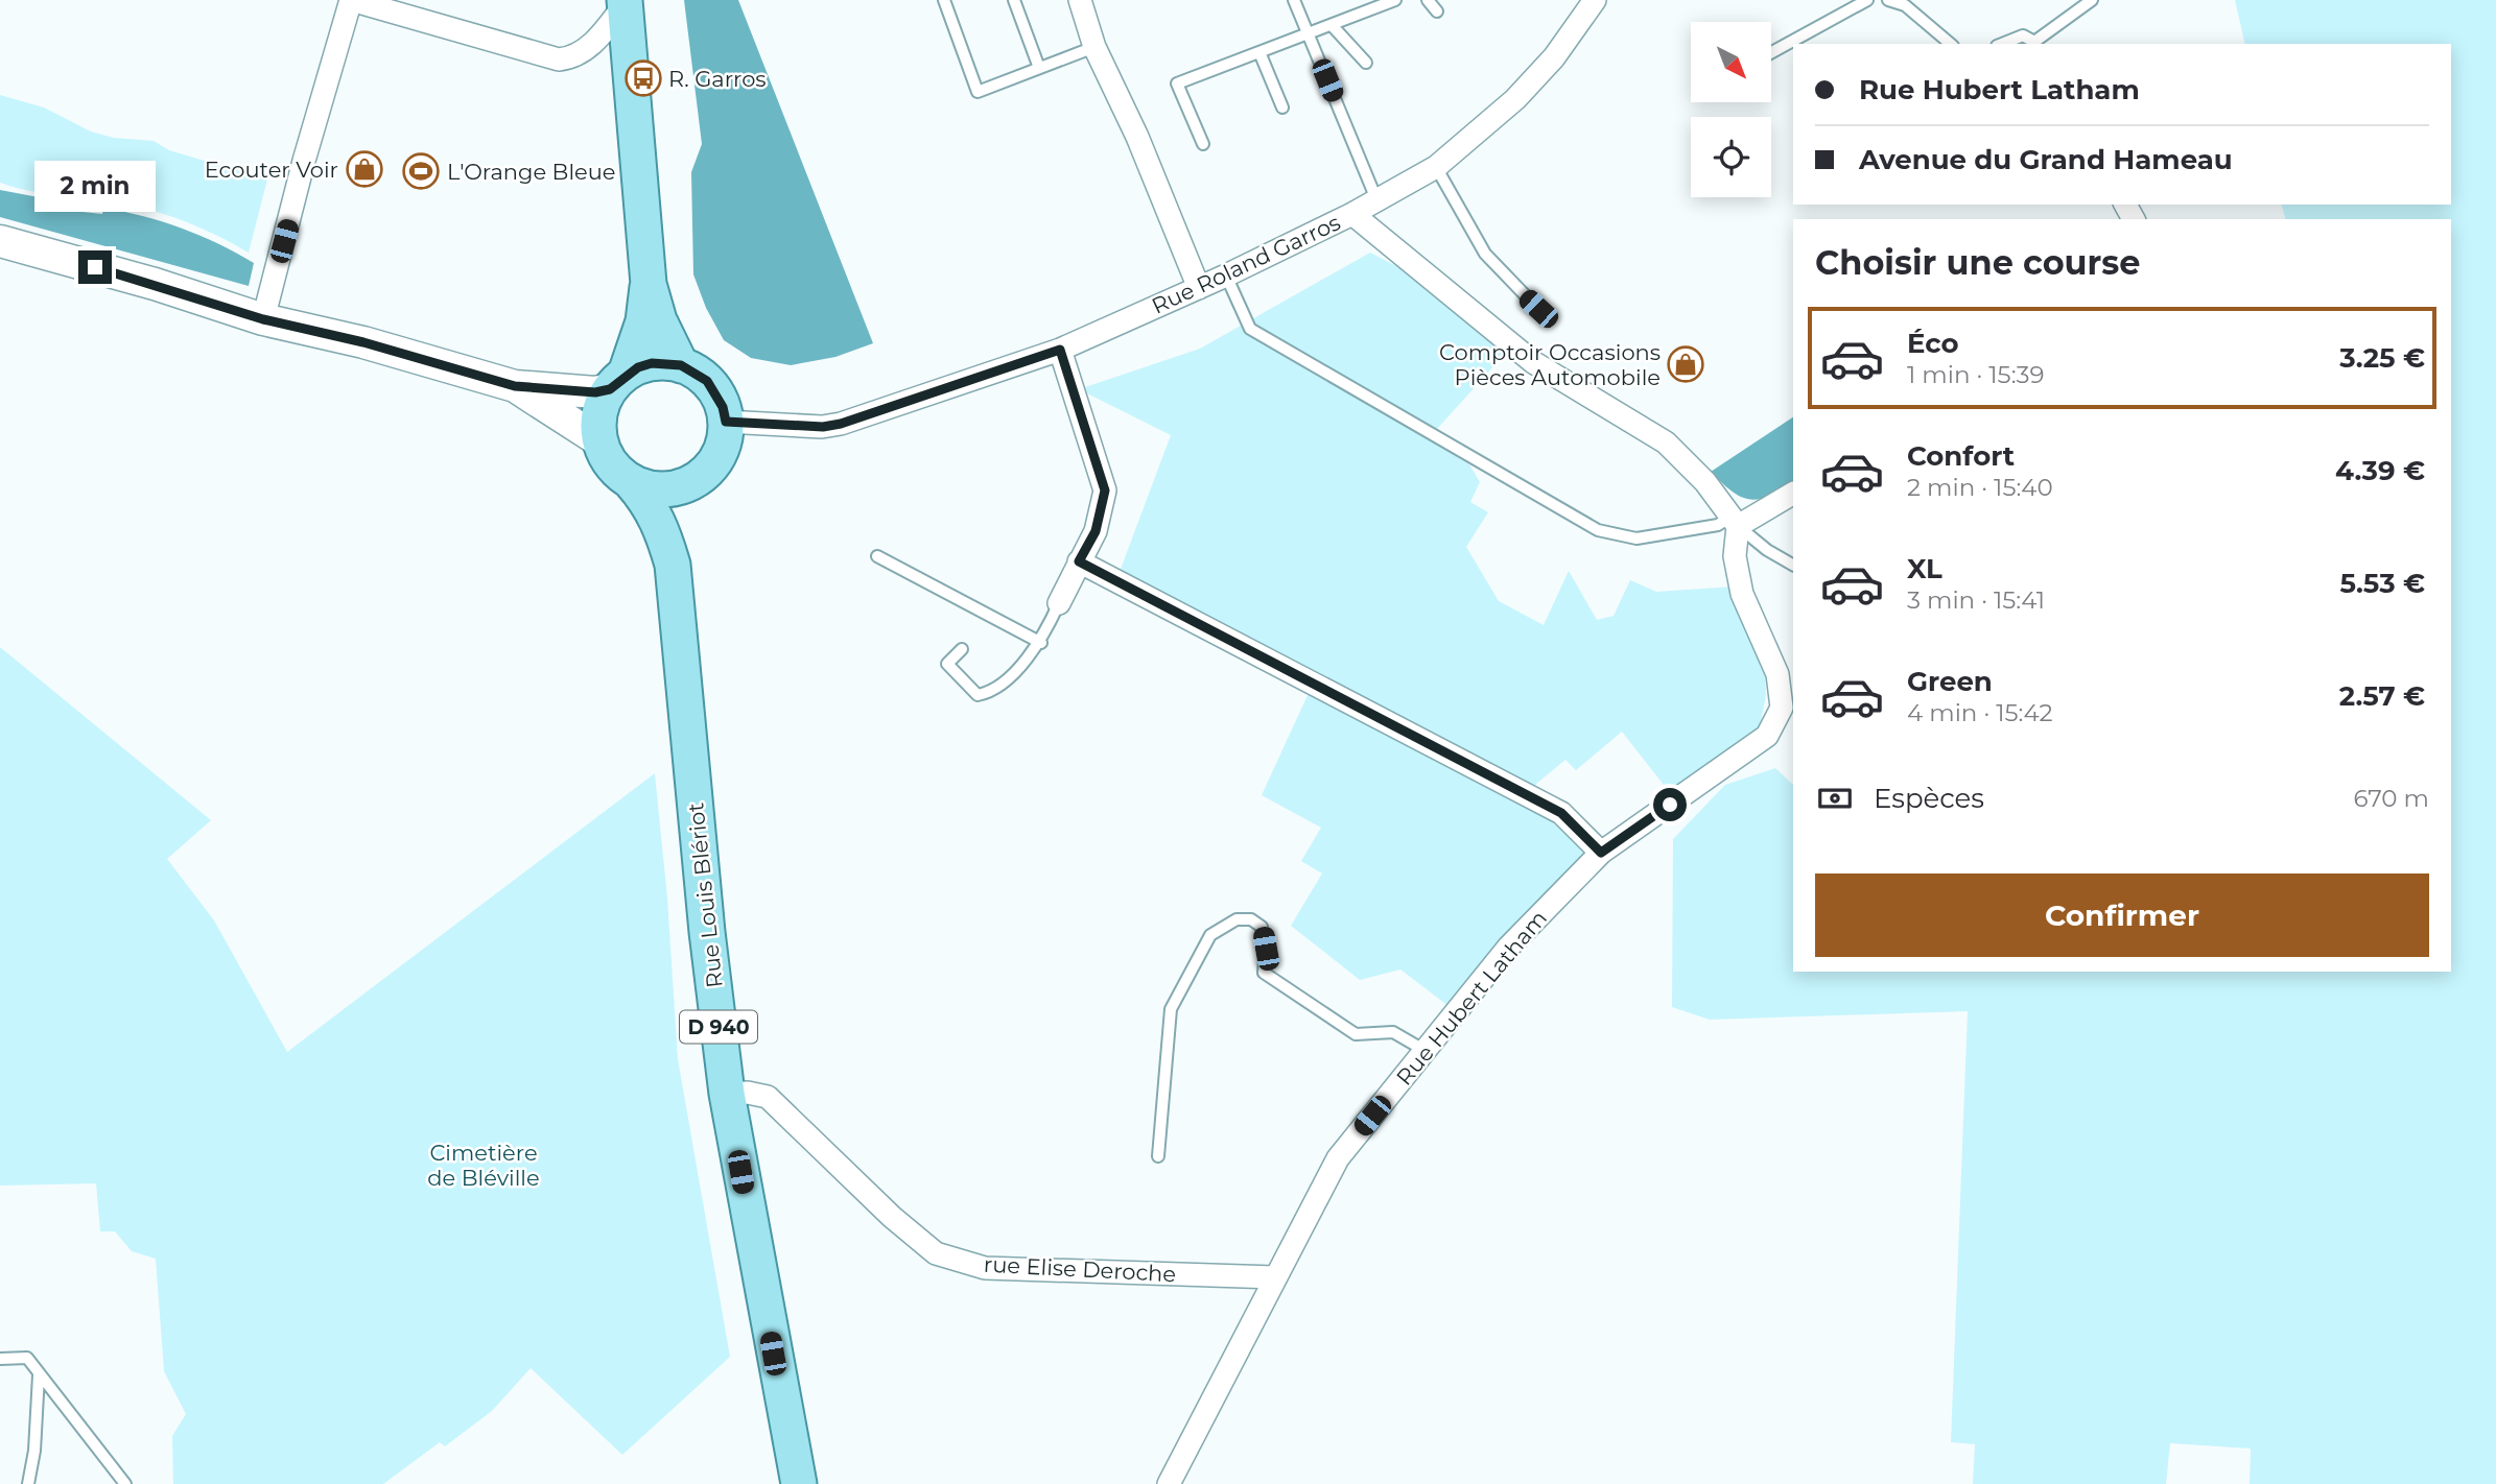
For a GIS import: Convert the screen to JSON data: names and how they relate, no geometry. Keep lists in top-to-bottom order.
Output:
{
  "streets": {
    "main road": ["Rue Louis Blériot", "D 940"],
    "street": ["Rue Roland Garros", "Rue Hubert Latham", "rue Elise Deroche"]
  },
  "crossings": [
    ["Rue Roland Garros", "Rue Louis Blériot"],
    ["Rue Roland Garros", "Rue Hubert Latham"],
    ["Rue Louis Blériot", "rue Elise Deroche"],
    ["Rue Hubert Latham", "rue Elise Deroche"]
  ],
  "parks": ["Cimetière de Bléville"],
  "places": {
    "bus stop": ["R. Garros"],
    "shop": ["Ecouter Voir", "Comptoir Occasions Pièces Automobile"],
    "sports": ["L'Orange Bleue"]
  },
  "north": "bottom right",
  "page": {
    "banner": ["Rue Hubert Latham", "Avenue du Grand Hameau"],
    "bubble": "2 min",
    "heading": "Choisir une course",
    "list": [
      {
        "name": "Éco",
        "note": "1 min · 15:39",
        "value": "3.25 €"
      },
      {
        "name": "Confort",
        "note": "2 min · 15:40",
        "value": "4.39 €"
      },
      {
        "name": "XL",
        "note": "3 min · 15:41",
        "value": "5.53 €"
      },
      {
        "name": "Green",
        "note": "4 min · 15:42",
        "value": "2.57 €"
      }
    ],
    "pay": ["Espèces", "670 m"],
    "buttons": "Confirmer"
  }
}
